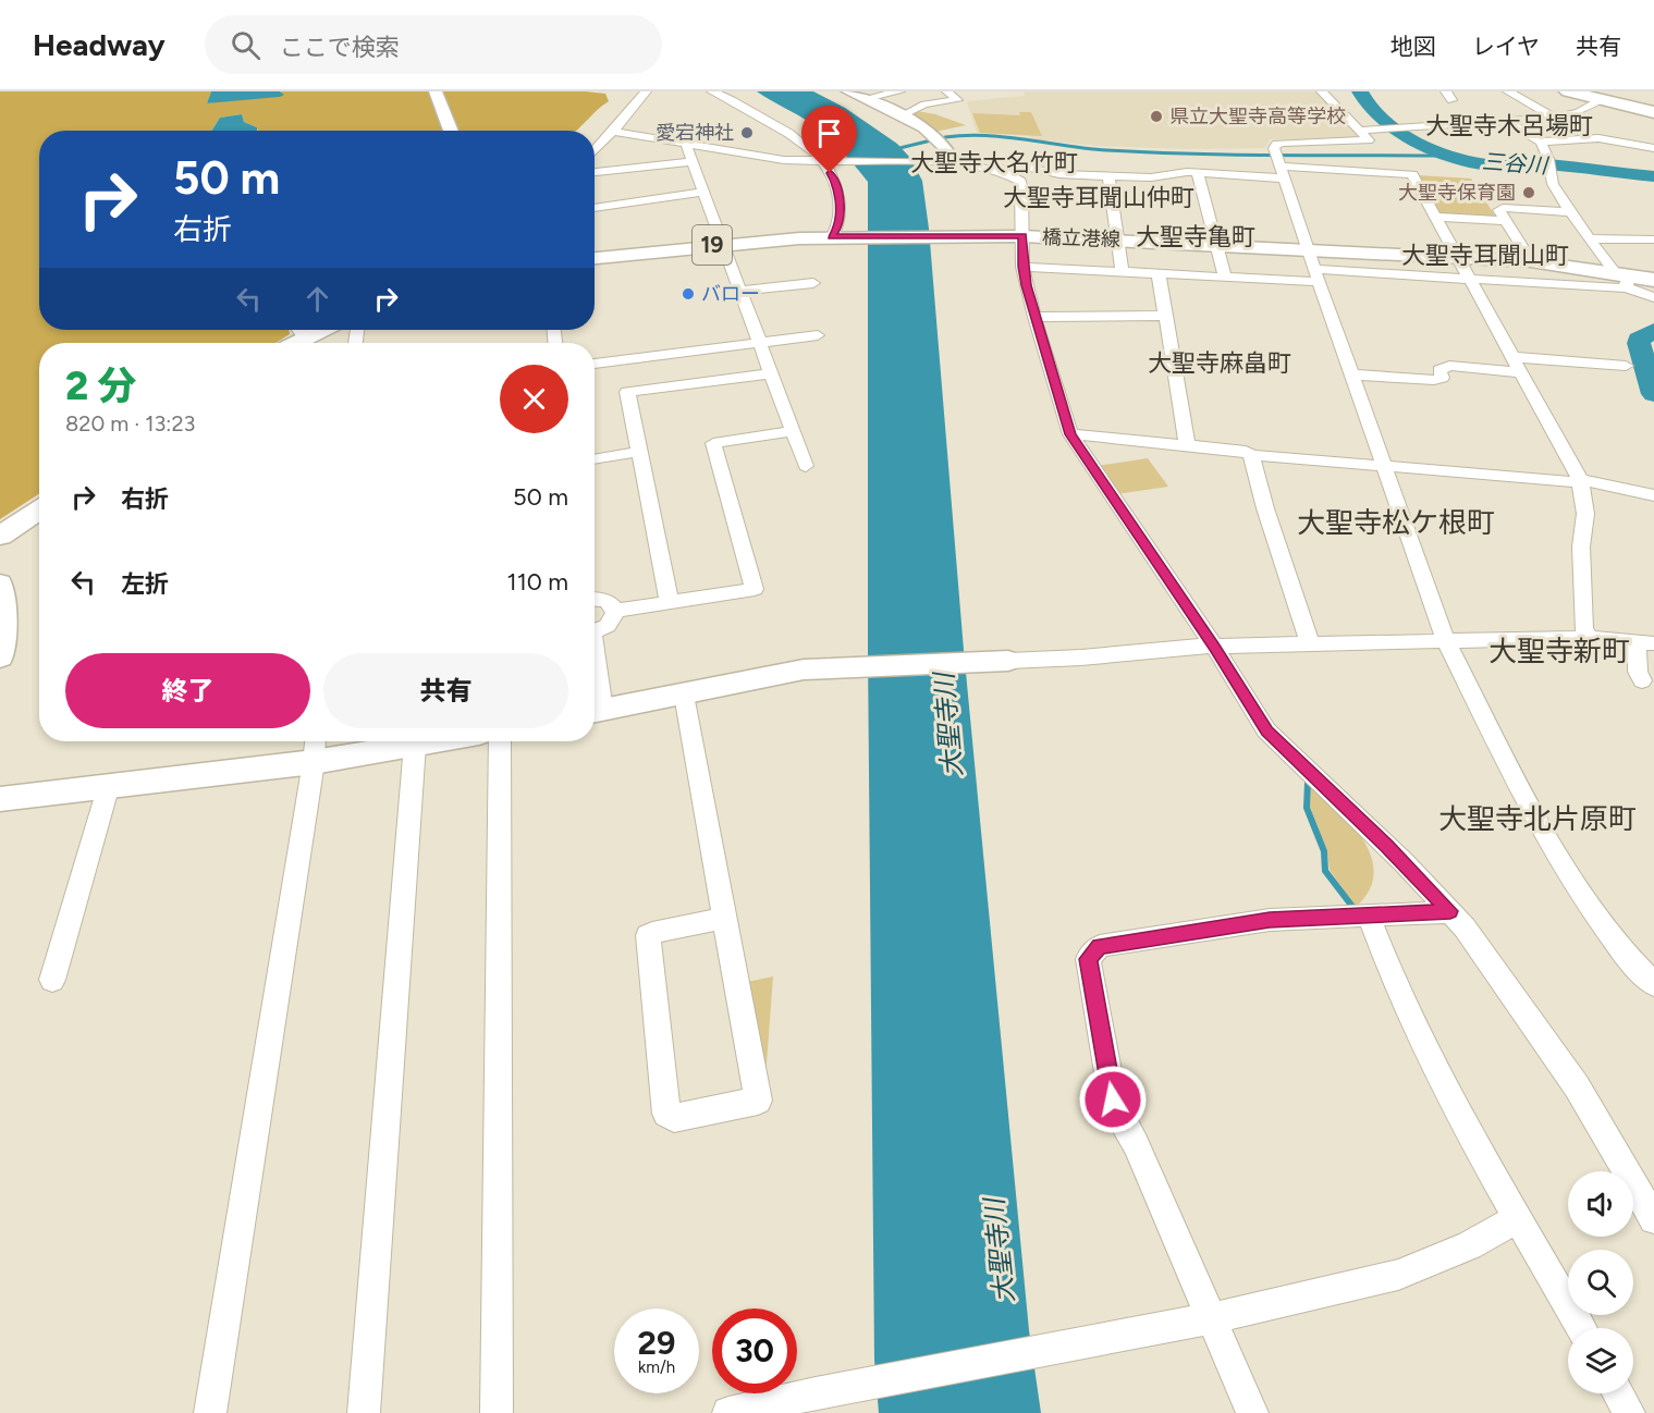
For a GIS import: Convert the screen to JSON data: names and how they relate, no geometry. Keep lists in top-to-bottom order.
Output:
{
  "streets": {
    "main road": ["橋立港線", "19"]
  },
  "districts": [
    "大聖寺木呂場町",
    "大聖寺大名竹町",
    "大聖寺耳聞山仲町",
    "大聖寺亀町",
    "大聖寺耳聞山町",
    "大聖寺麻畠町",
    "大聖寺松ケ根町",
    "大聖寺新町",
    "大聖寺北片原町"
  ],
  "water": ["三谷川", "大聖寺川"],
  "places": [
    "県立大聖寺高等学校",
    "愛宕神社",
    "大聖寺保育園",
    "バロー"
  ],
  "page": {
    "header": "Headway",
    "search": "ここで検索",
    "nav": ["地図", "レイヤ", "共有"],
    "turn": ["50 m", "右折"],
    "heading": ["2 分", "820 m · 13:23"],
    "list": [
      {
        "name": "右折",
        "value": "50 m"
      },
      {
        "name": "左折",
        "value": "110 m"
      }
    ],
    "buttons": ["終了", "共有"],
    "speed": "29 km/h",
    "limit": "30"
  }
}
